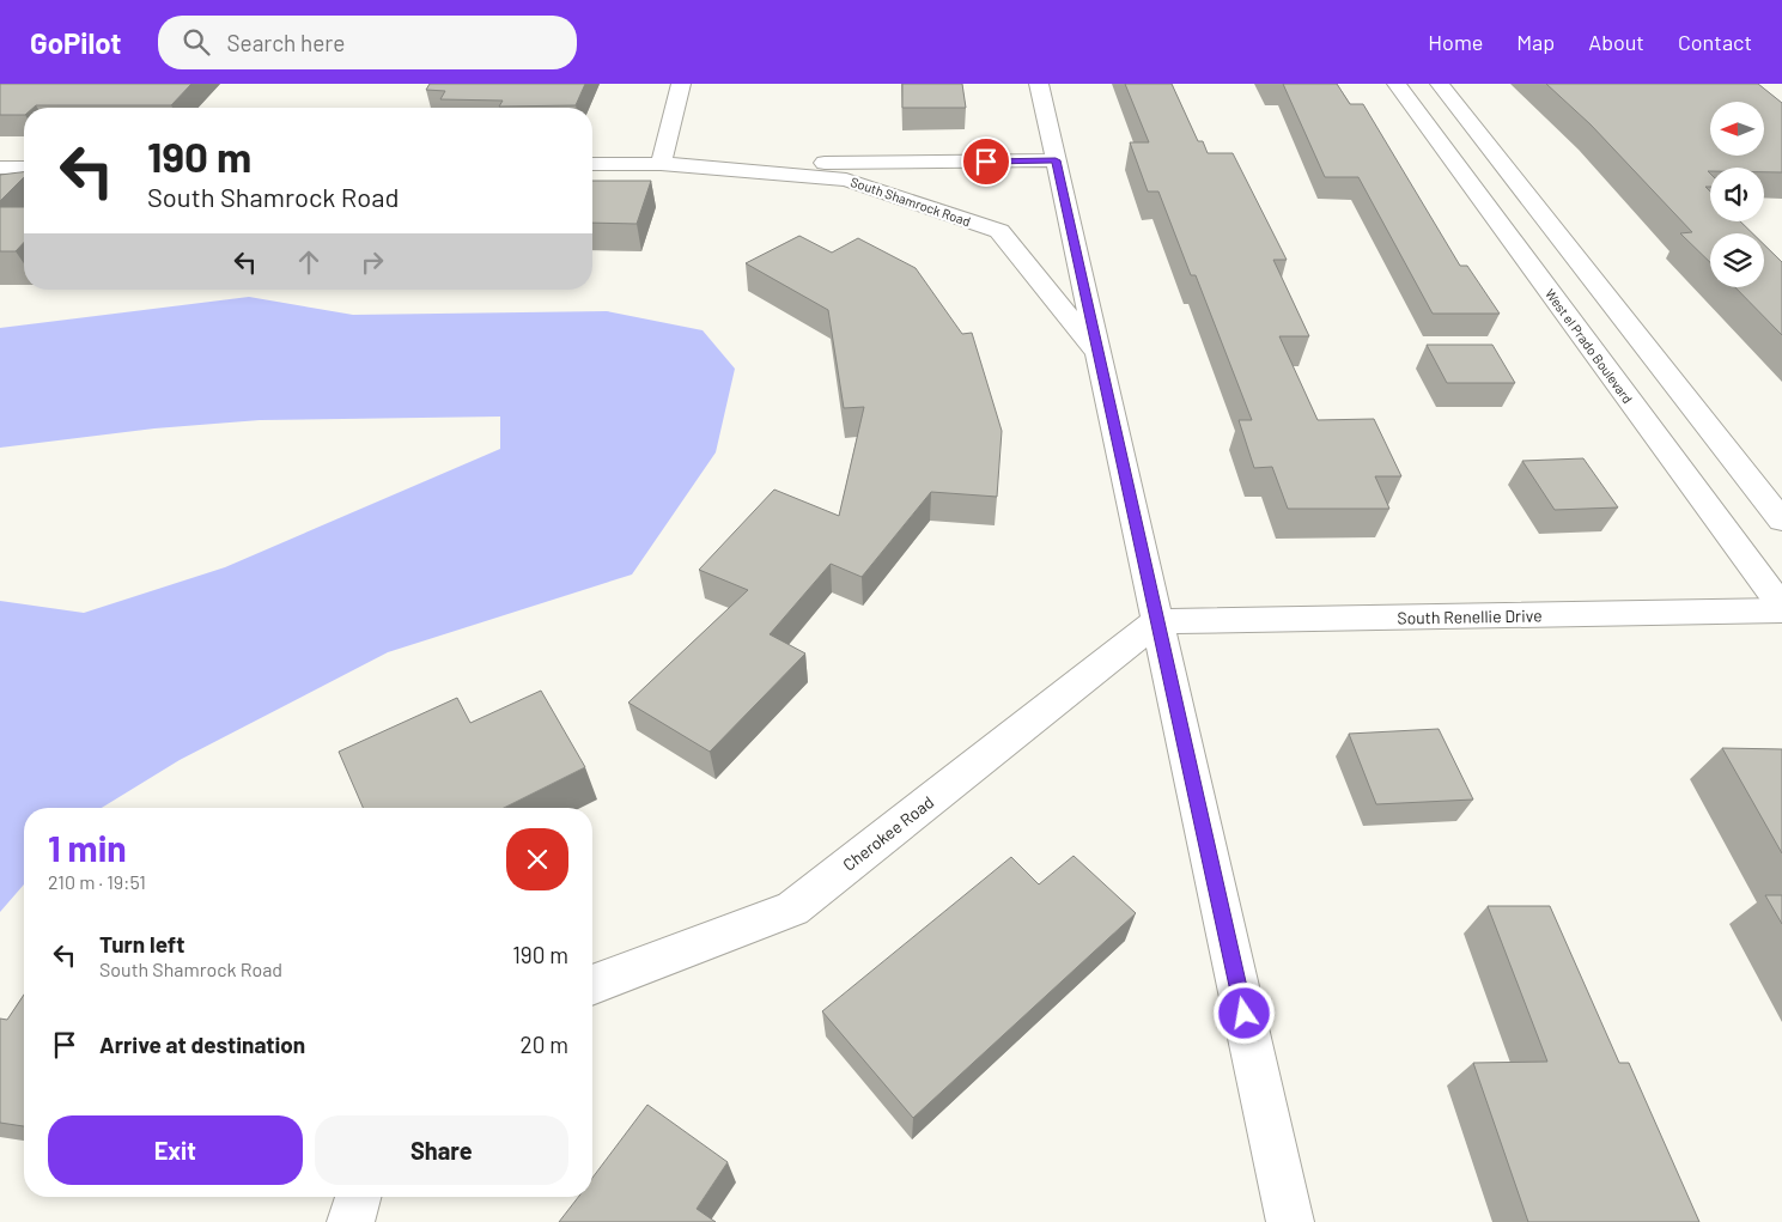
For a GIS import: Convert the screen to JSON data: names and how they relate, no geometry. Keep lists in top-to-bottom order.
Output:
{
  "streets": {
    "street": [
      "South Shamrock Road",
      "West el Prado Boulevard",
      "South Renellie Drive",
      "Cherokee Road"
    ]
  },
  "crossings": [
    ["West el Prado Boulevard", "South Renellie Drive"],
    ["South Renellie Drive", "Cherokee Road"]
  ],
  "north": "left",
  "page": {
    "header": "GoPilot",
    "search": "Search here",
    "nav": [
      "Home",
      "Map",
      "About",
      "Contact"
    ],
    "turn": ["190 m", "South Shamrock Road"],
    "heading": ["1 min", "210 m · 19:51"],
    "list": [
      {
        "name": "Turn left",
        "note": "South Shamrock Road",
        "value": "190 m"
      },
      {
        "name": "Arrive at destination",
        "value": "20 m"
      }
    ],
    "buttons": ["Exit", "Share"]
  }
}
